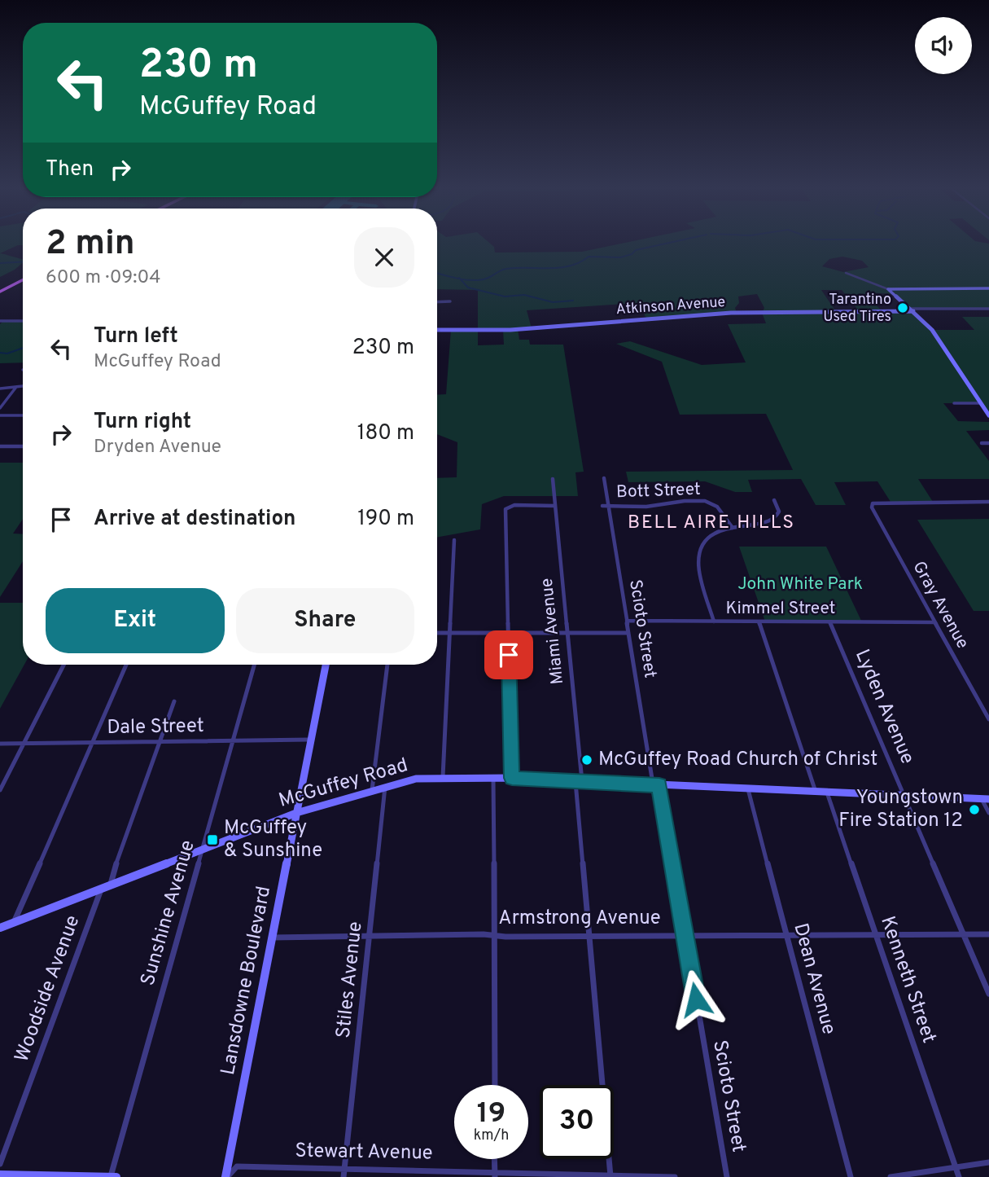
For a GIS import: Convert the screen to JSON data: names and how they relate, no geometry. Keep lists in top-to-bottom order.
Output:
{
  "streets": {
    "street": [
      "Atkinson Avenue",
      "Bott Street",
      "Gray Avenue",
      "Kimmel Street",
      "Scioto Street",
      "Miami Avenue",
      "Lyden Avenue",
      "Dale Street",
      "McGuffey Road",
      "Sunshine Avenue",
      "Armstrong Avenue",
      "Dean Avenue",
      "Stiles Avenue",
      "Kenneth Street",
      "Lansdowne Boulevard",
      "Woodside Avenue",
      "Stewart Avenue"
    ]
  },
  "crossings": [
    ["Bott Street", "Scioto Street"],
    ["Gray Avenue", "Kimmel Street"],
    ["Kimmel Street", "Scioto Street"],
    ["Kimmel Street", "Lyden Avenue"],
    ["Scioto Street", "McGuffey Road"],
    ["Scioto Street", "Armstrong Avenue"],
    ["Miami Avenue", "McGuffey Road"],
    ["Miami Avenue", "Armstrong Avenue"],
    ["Miami Avenue", "Stewart Avenue"],
    ["Lyden Avenue", "McGuffey Road"],
    ["Lyden Avenue", "Armstrong Avenue"],
    ["Dale Street", "Sunshine Avenue"],
    ["Dale Street", "Lansdowne Boulevard"],
    ["McGuffey Road", "Sunshine Avenue"],
    ["McGuffey Road", "Dean Avenue"],
    ["McGuffey Road", "Stiles Avenue"],
    ["McGuffey Road", "Kenneth Street"],
    ["McGuffey Road", "Lansdowne Boulevard"],
    ["McGuffey Road", "Woodside Avenue"],
    ["Armstrong Avenue", "Dean Avenue"],
    ["Armstrong Avenue", "Stiles Avenue"],
    ["Armstrong Avenue", "Kenneth Street"],
    ["Armstrong Avenue", "Lansdowne Boulevard"],
    ["Stiles Avenue", "Stewart Avenue"],
    ["Lansdowne Boulevard", "Stewart Avenue"]
  ],
  "districts": ["BELL AIRE HILLS"],
  "parks": ["John White Park"],
  "places": {
    "other": ["Tarantino Used Tires", "McGuffey Road Church of Christ", "Youngstown Fire Station 12"],
    "transit": ["McGuffey & Sunshine"]
  },
  "page": {
    "turn": ["230 m", "McGuffey Road"],
    "then": "Then",
    "heading": ["2 min", "600 m · 09:04"],
    "list": [
      {
        "name": "Turn left",
        "note": "McGuffey Road",
        "value": "230 m"
      },
      {
        "name": "Turn right",
        "note": "Dryden Avenue",
        "value": "180 m"
      },
      {
        "name": "Arrive at destination",
        "value": "190 m"
      }
    ],
    "buttons": ["Exit", "Share"],
    "speed": "19 km/h",
    "limit": "30"
  }
}
